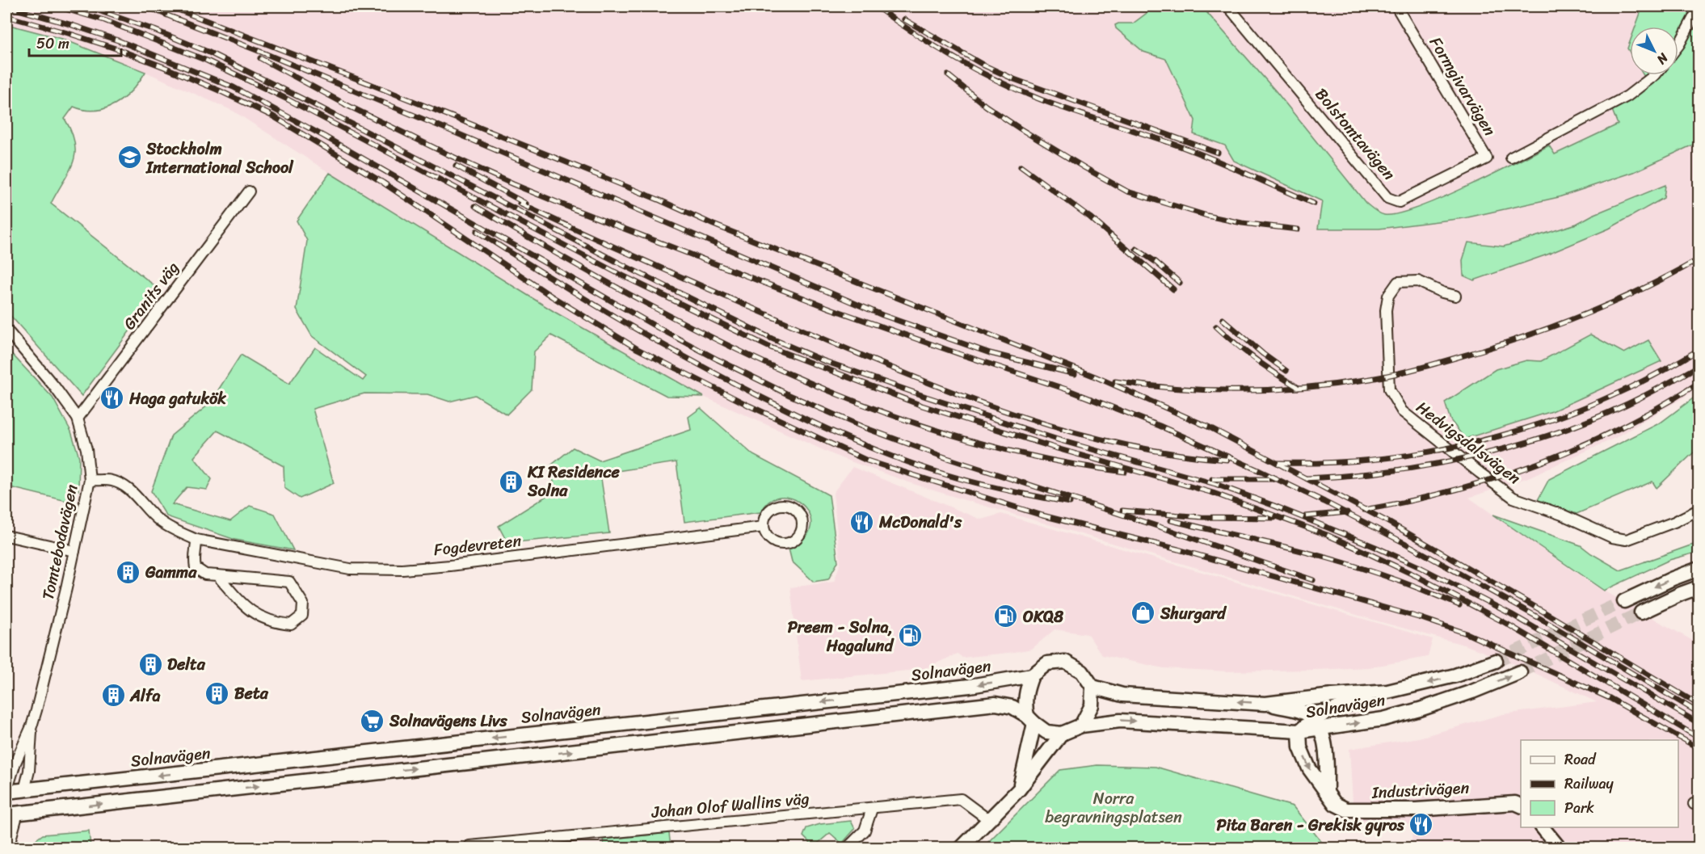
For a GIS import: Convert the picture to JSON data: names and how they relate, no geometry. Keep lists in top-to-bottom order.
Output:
{
  "streets": {
    "main road": ["Solnavägen", "Industrivägen"],
    "street": [
      "Formgivarvägen",
      "Bolstomtavägen",
      "Granits väg",
      "Hedvigsdalsvägen",
      "Tomtebodavägen",
      "Fogdevreten",
      "Johan Olof Wallins väg"
    ]
  },
  "crossings": [
    ["Formgivarvägen", "Bolstomtavägen"],
    ["Granits väg", "Tomtebodavägen"],
    ["Tomtebodavägen", "Fogdevreten"],
    ["Tomtebodavägen", "Solnavägen"],
    ["Solnavägen", "Industrivägen"]
  ],
  "parks": ["Norra begravningsplatsen"],
  "places": {
    "school or university": ["Stockholm International School"],
    "restaurant": ["Haga gatukök", "McDonald's", "Pita Baren - Grekisk gyros"],
    "building": [
      "KI Residence Solna",
      "Gamma",
      "Delta",
      "Beta",
      "Alfa"
    ],
    "shop": ["Shurgard"],
    "fuel station": ["OKQ8", "Preem - Solna, Hagalund"],
    "supermarket": ["Solnavägens Livs"]
  },
  "legend": ["Road", "Railway", "Park"],
  "scale_bar": "50 m",
  "north": "bottom right"
}
